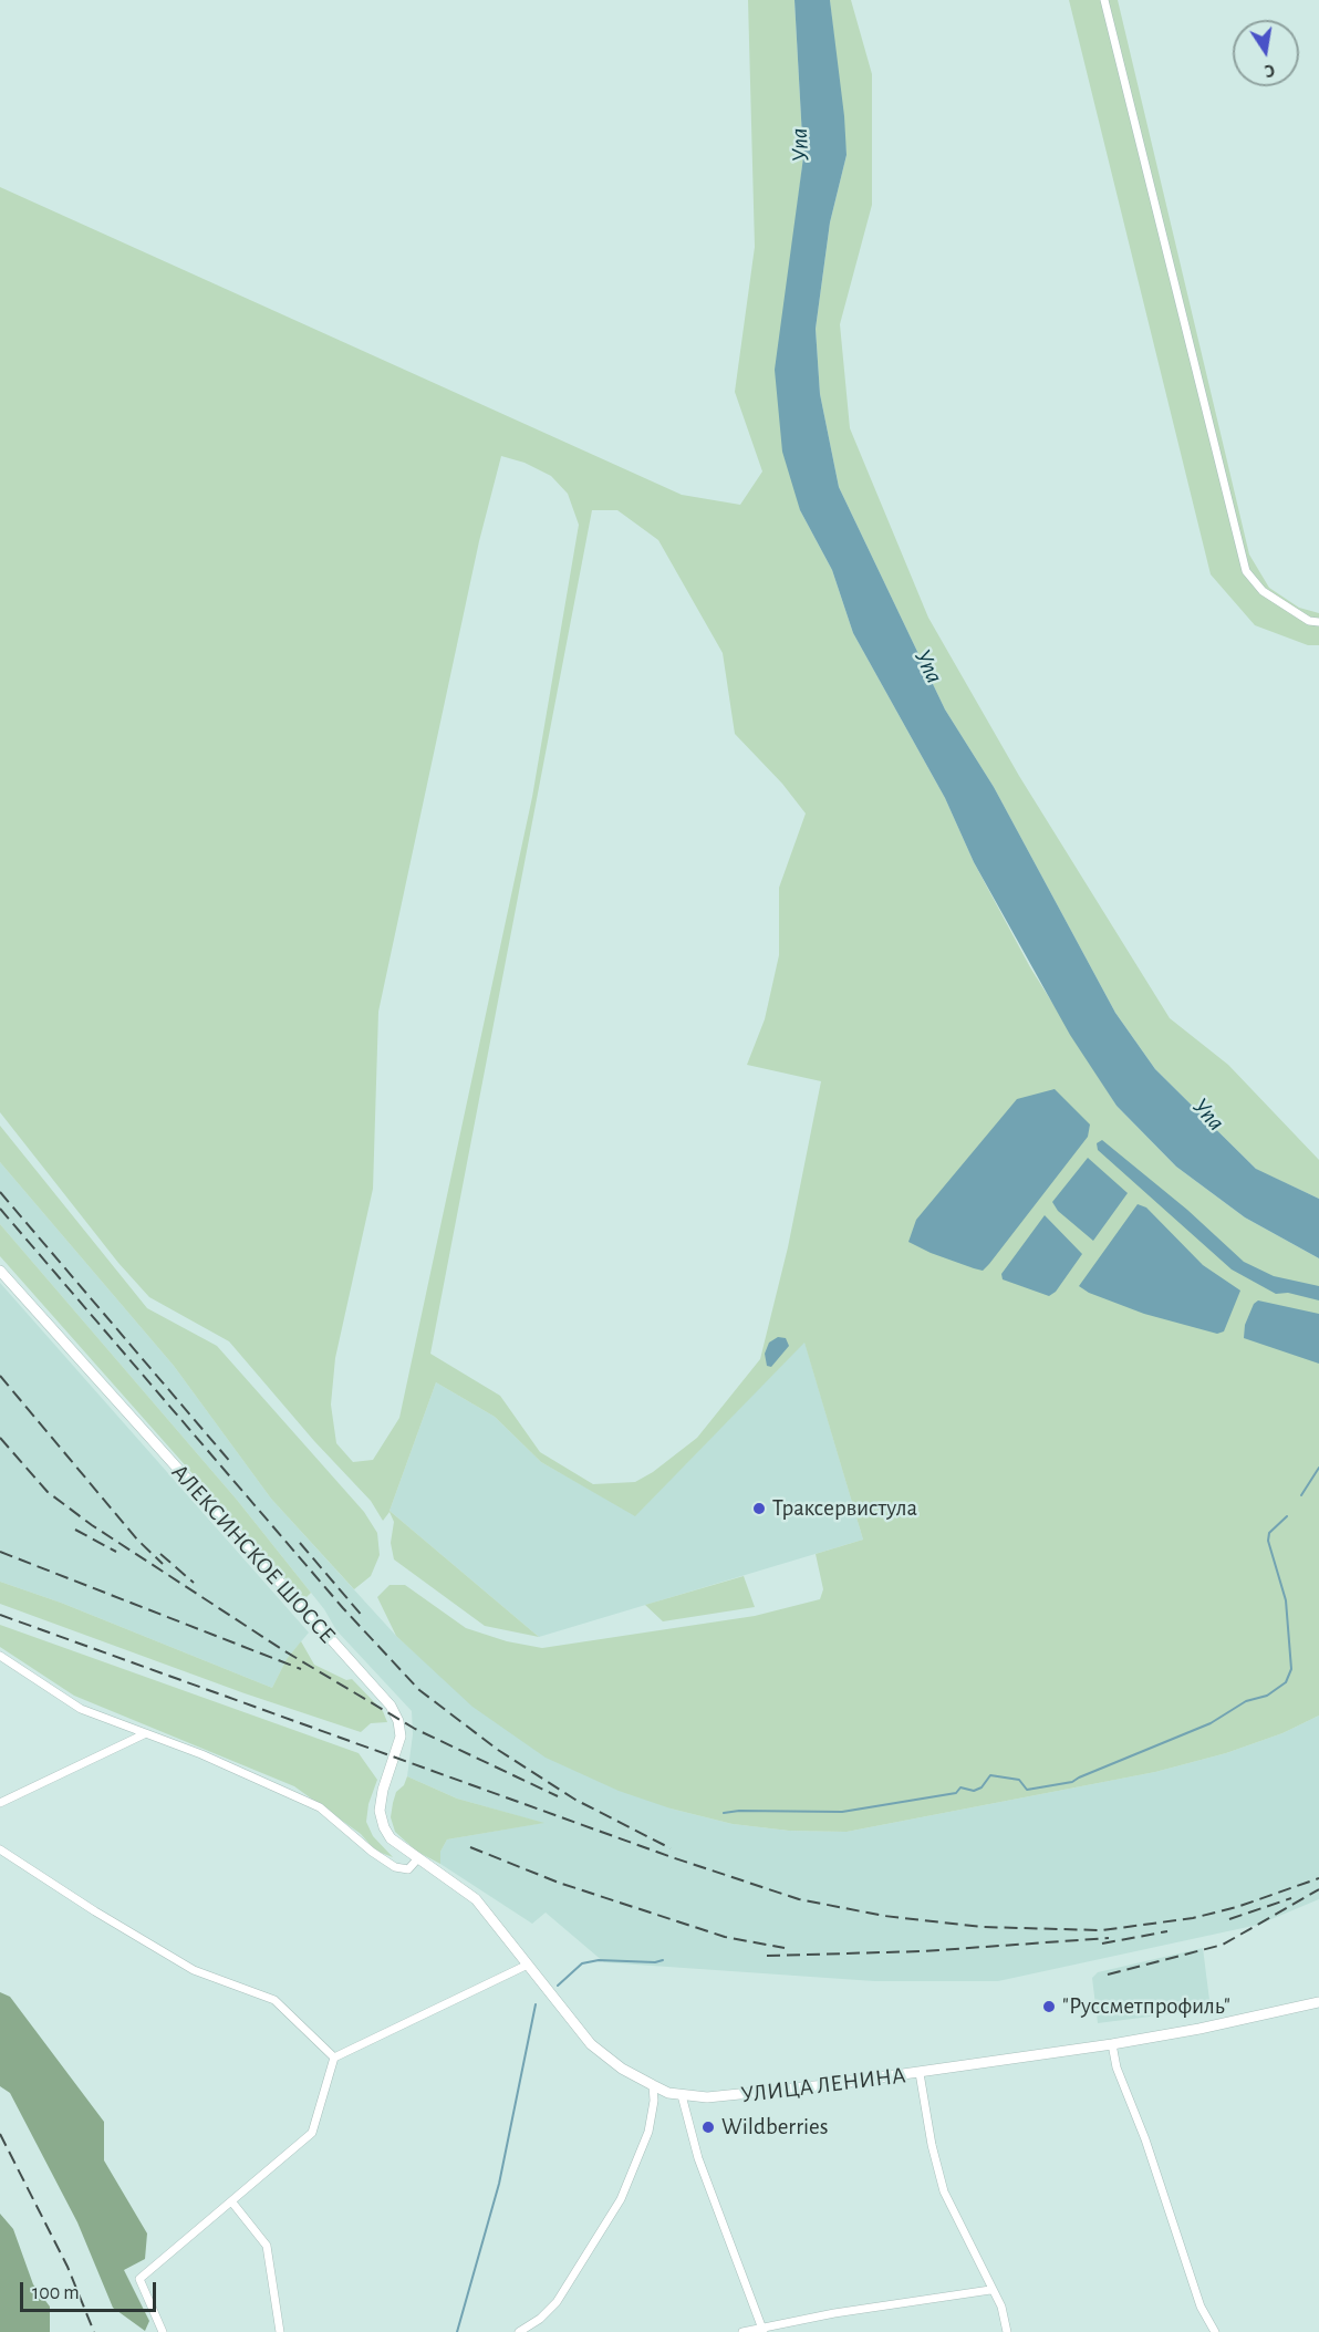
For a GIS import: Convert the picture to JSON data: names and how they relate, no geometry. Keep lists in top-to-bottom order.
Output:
{
  "streets": {
    "main road": ["АЛЕКСИНСКОЕ ШОССЕ", "УЛИЦА ЛЕНИНА"]
  },
  "crossings": [
    ["АЛЕКСИНСКОЕ ШОССЕ", "УЛИЦА ЛЕНИНА"]
  ],
  "water": ["Упа"],
  "places": ["Траксервистула", "\"Руссметпрофиль\"", "Wildberries"],
  "scale_bar": "100 m",
  "north": "bottom"
}
